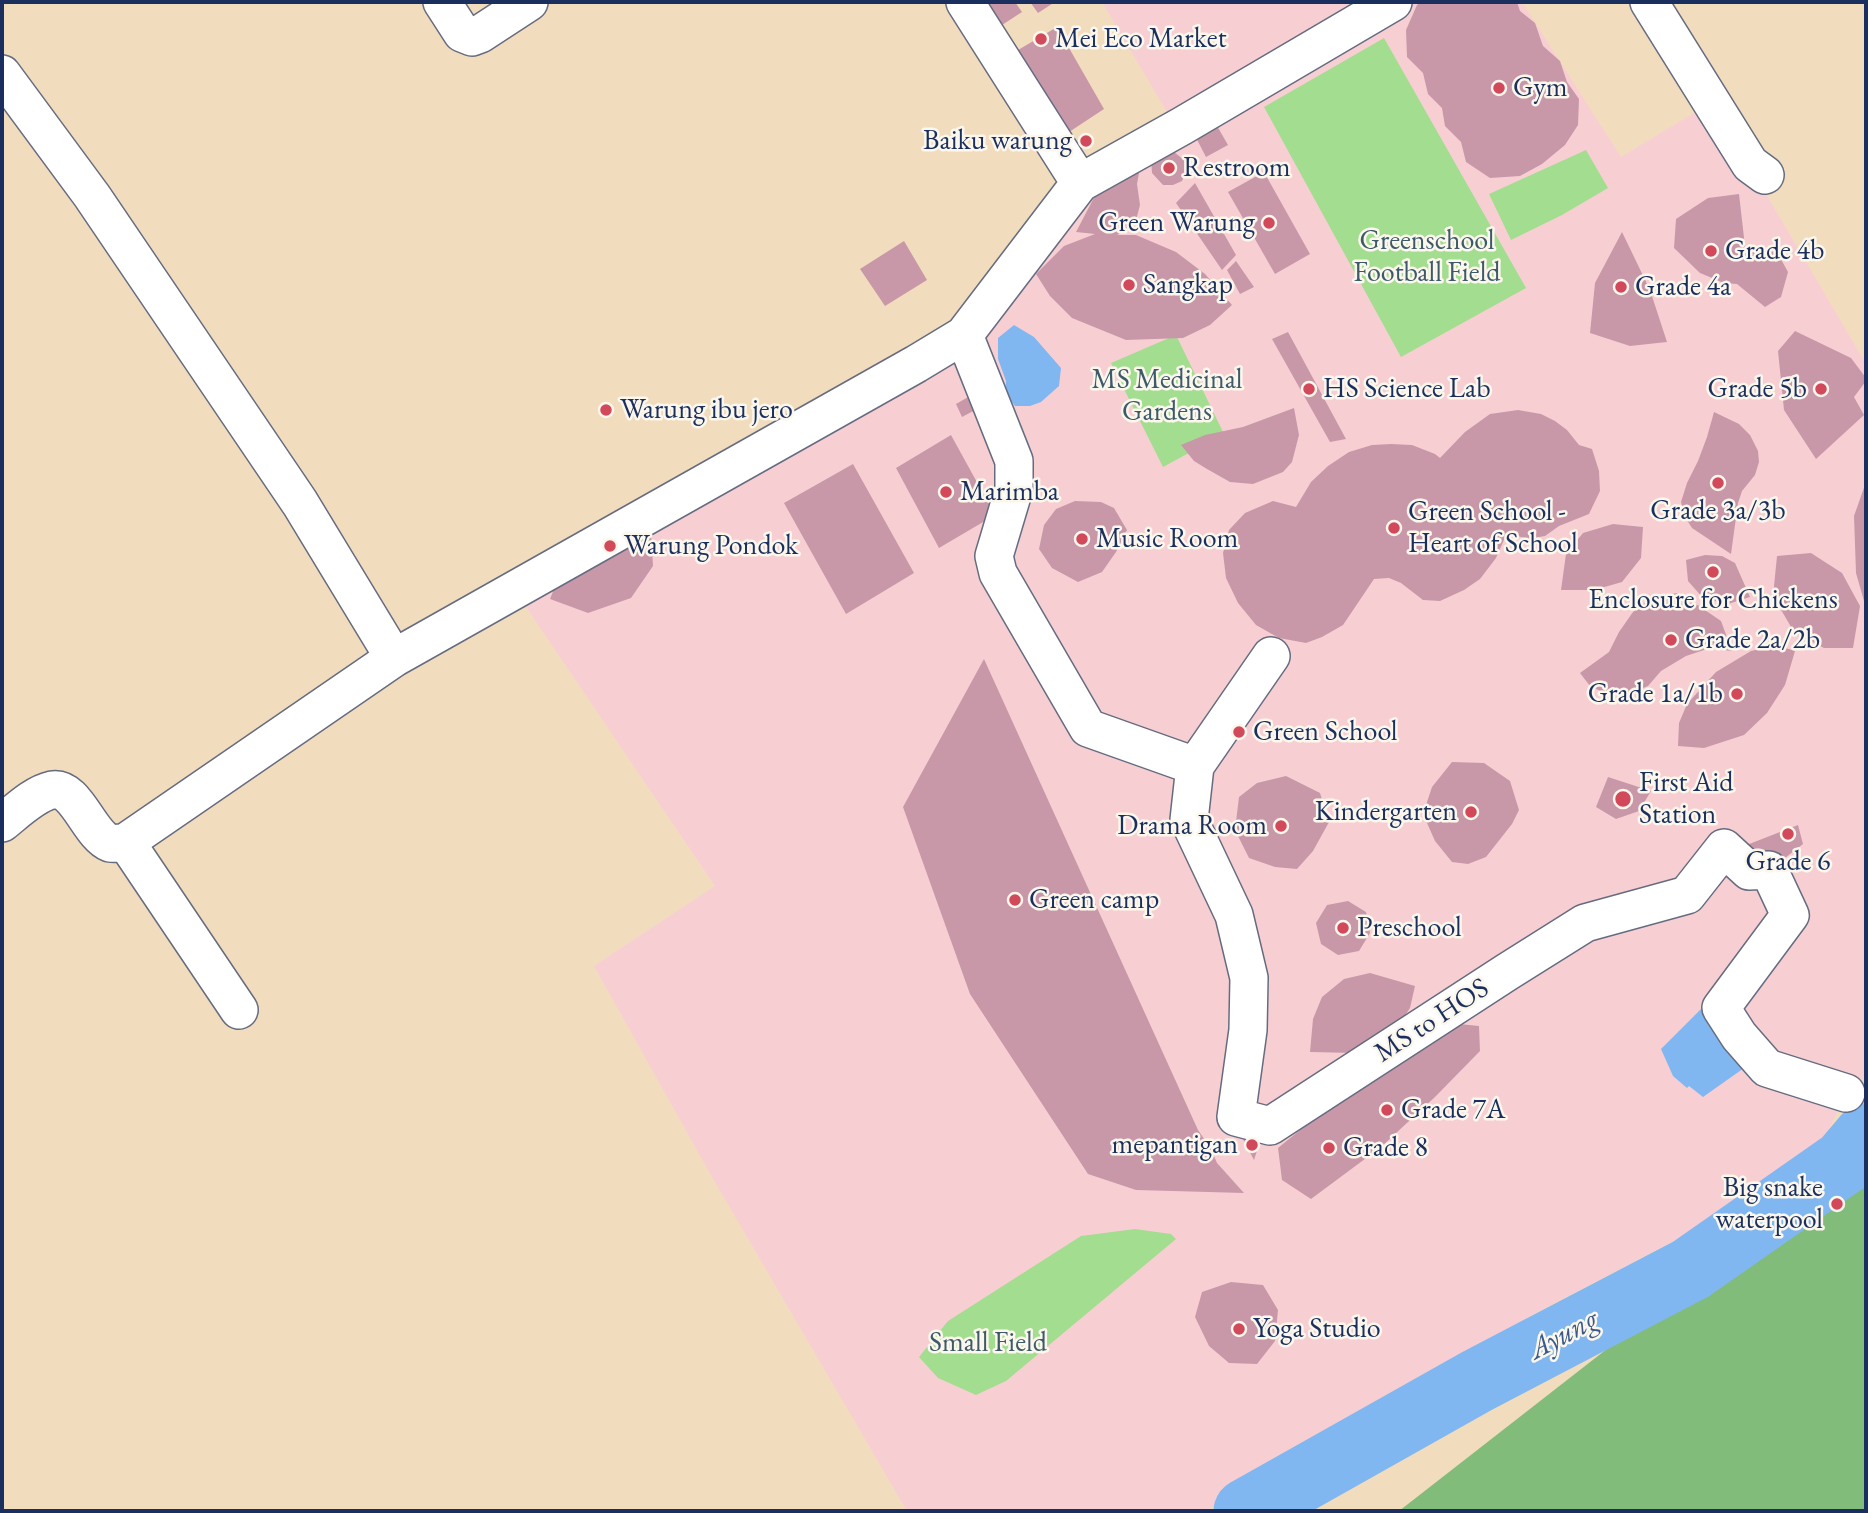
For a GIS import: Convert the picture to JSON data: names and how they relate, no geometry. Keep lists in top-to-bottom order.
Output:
{
  "streets": {
    "street": ["MS to HOS"]
  },
  "water": ["Ayung"],
  "parks": ["Greenschool Football Field", "MS Medicinal Gardens", "Small Field"],
  "places": [
    "Mei Eco Market",
    "Gym",
    "Baiku warung",
    "Restroom",
    "Green Warung",
    "Grade 4b",
    "Sangkap",
    "Grade 4a",
    "HS Science Lab",
    "Grade 5b",
    "Warung ibu jero",
    "Grade 3a/3b",
    "Marimba",
    "Green School - Heart of School",
    "Music Room",
    "Warung Pondok",
    "Enclosure for Chickens",
    "Grade 2a/2b",
    "Grade 1a/1b",
    "Green School",
    "First Aid Station",
    "Kindergarten",
    "Drama Room",
    "Grade 6",
    "Green camp",
    "Preschool",
    "Grade 7A",
    "mepantigan",
    "Grade 8",
    "Big snake waterpool",
    "Yoga Studio"
  ]
}
